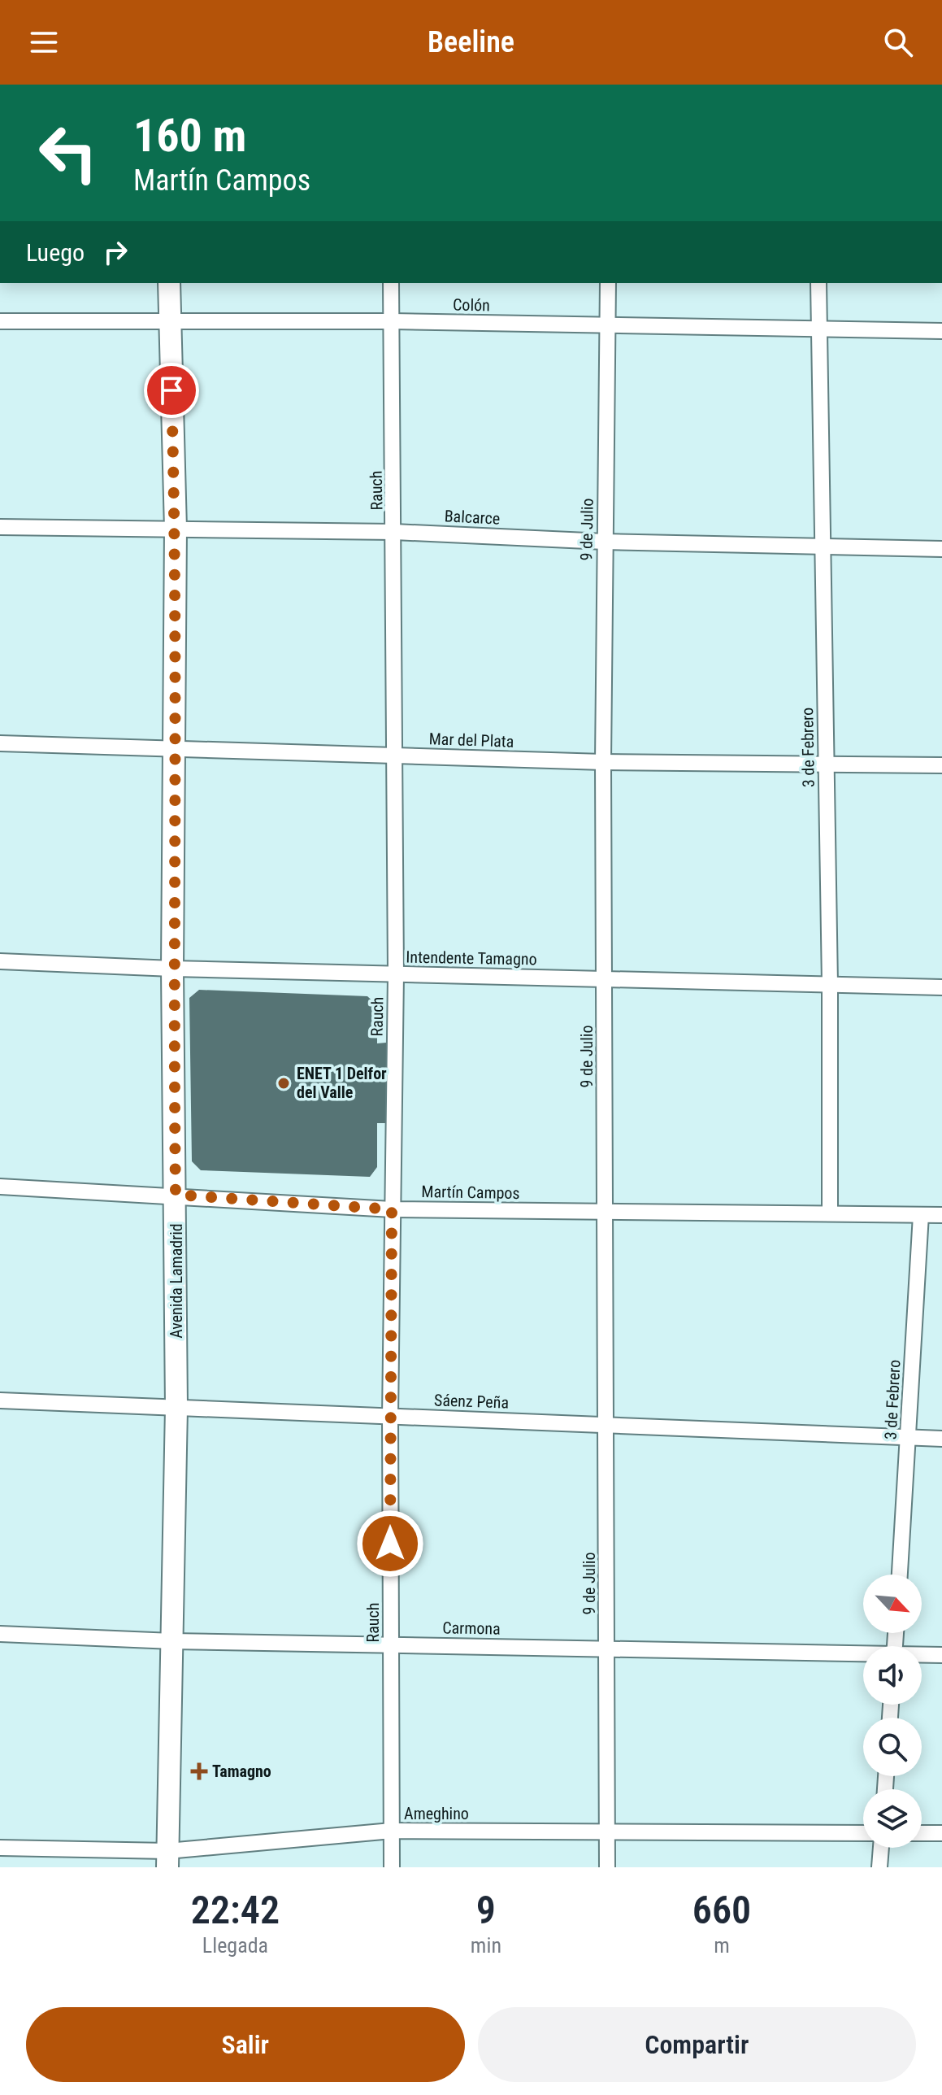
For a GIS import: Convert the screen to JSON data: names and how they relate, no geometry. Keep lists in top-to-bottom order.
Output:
{
  "streets": {
    "main road": ["Avenida Lamadrid"],
    "street": [
      "Colón",
      "Rauch",
      "Balcarce",
      "9 de Julio",
      "Mar del Plata",
      "3 de Febrero",
      "Intendente Tamagno",
      "Martín Campos",
      "Sáenz Peña",
      "Carmona",
      "Ameghino"
    ]
  },
  "crossings": [
    ["Colón", "Rauch"],
    ["Colón", "9 de Julio"],
    ["Colón", "3 de Febrero"],
    ["Colón", "Avenida Lamadrid"],
    ["Rauch", "Balcarce"],
    ["Rauch", "Mar del Plata"],
    ["Rauch", "Intendente Tamagno"],
    ["Rauch", "Martín Campos"],
    ["Rauch", "Sáenz Peña"],
    ["Rauch", "Carmona"],
    ["Rauch", "Ameghino"],
    ["Balcarce", "9 de Julio"],
    ["Balcarce", "3 de Febrero"],
    ["Balcarce", "Avenida Lamadrid"],
    ["9 de Julio", "Mar del Plata"],
    ["9 de Julio", "Intendente Tamagno"],
    ["9 de Julio", "Martín Campos"],
    ["9 de Julio", "Sáenz Peña"],
    ["9 de Julio", "Carmona"],
    ["9 de Julio", "Ameghino"],
    ["Mar del Plata", "3 de Febrero"],
    ["Mar del Plata", "Avenida Lamadrid"],
    ["3 de Febrero", "Intendente Tamagno"],
    ["3 de Febrero", "Martín Campos"],
    ["3 de Febrero", "Sáenz Peña"],
    ["Intendente Tamagno", "Avenida Lamadrid"],
    ["Martín Campos", "Avenida Lamadrid"],
    ["Avenida Lamadrid", "Sáenz Peña"],
    ["Avenida Lamadrid", "Carmona"],
    ["Avenida Lamadrid", "Ameghino"]
  ],
  "places": {
    "other": ["ENET 1 Delfor del Valle"],
    "health": ["Tamagno"]
  },
  "north": "bottom right",
  "page": {
    "header": "Beeline",
    "turn": ["160 m", "Martín Campos"],
    "then": "Luego",
    "eta": [
      "22:42",
      "Llegada",
      "9",
      "min",
      "660",
      "m"
    ],
    "buttons": ["Salir", "Compartir"]
  }
}
